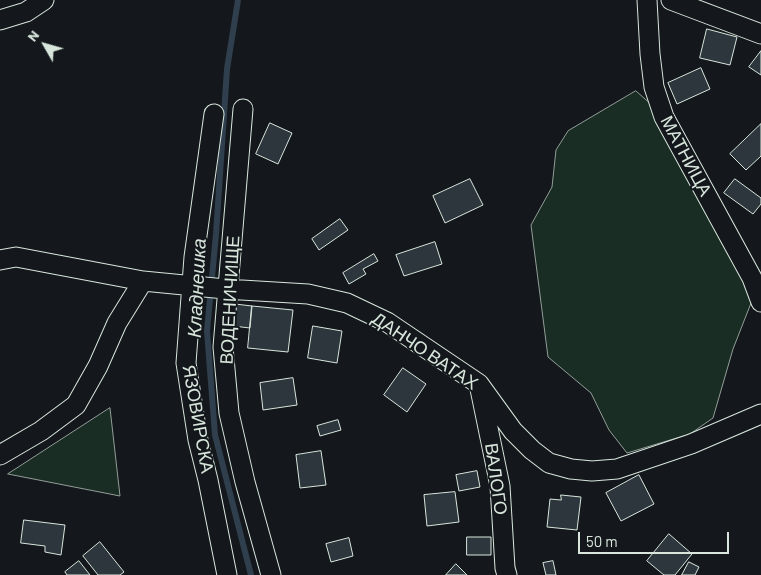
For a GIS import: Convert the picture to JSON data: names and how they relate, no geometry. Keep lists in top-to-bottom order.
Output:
{
  "streets": {
    "street": [
      "МАТНИЦА",
      "ВОДЕНИЧИЩЕ",
      "ДАНЧО ВАТАХ",
      "ЯЗОВИРСКА",
      "ВАЛОГО"
    ]
  },
  "crossings": [
    ["ВОДЕНИЧИЩЕ", "ДАНЧО ВАТАХ"],
    ["ДАНЧО ВАТАХ", "ЯЗОВИРСКА"],
    ["ДАНЧО ВАТАХ", "ВАЛОГО"]
  ],
  "water": ["Кладнешка"],
  "scale_bar": "50 m",
  "north": "top left"
}
